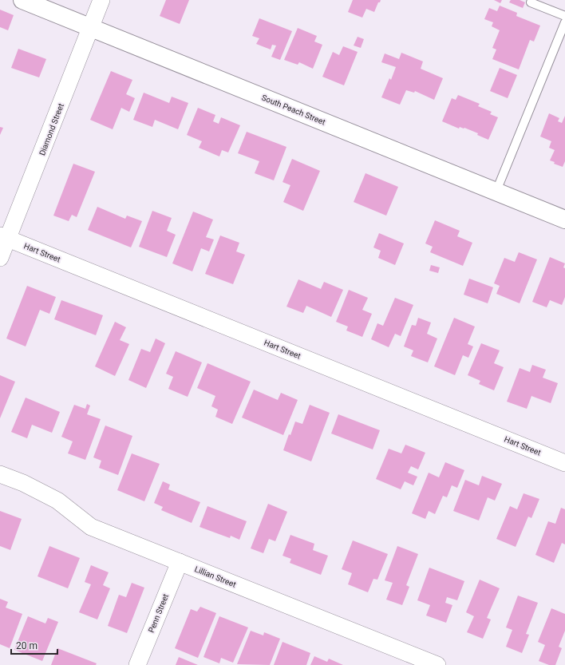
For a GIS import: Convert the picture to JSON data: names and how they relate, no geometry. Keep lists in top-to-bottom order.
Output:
{
  "streets": {
    "street": [
      "South Peach Street",
      "Diamond Street",
      "Hart Street",
      "Lillian Street",
      "Penn Street"
    ]
  },
  "crossings": [
    ["South Peach Street", "Diamond Street"],
    ["Diamond Street", "Hart Street"],
    ["Lillian Street", "Penn Street"]
  ],
  "scale_bar": "20 m"
}
